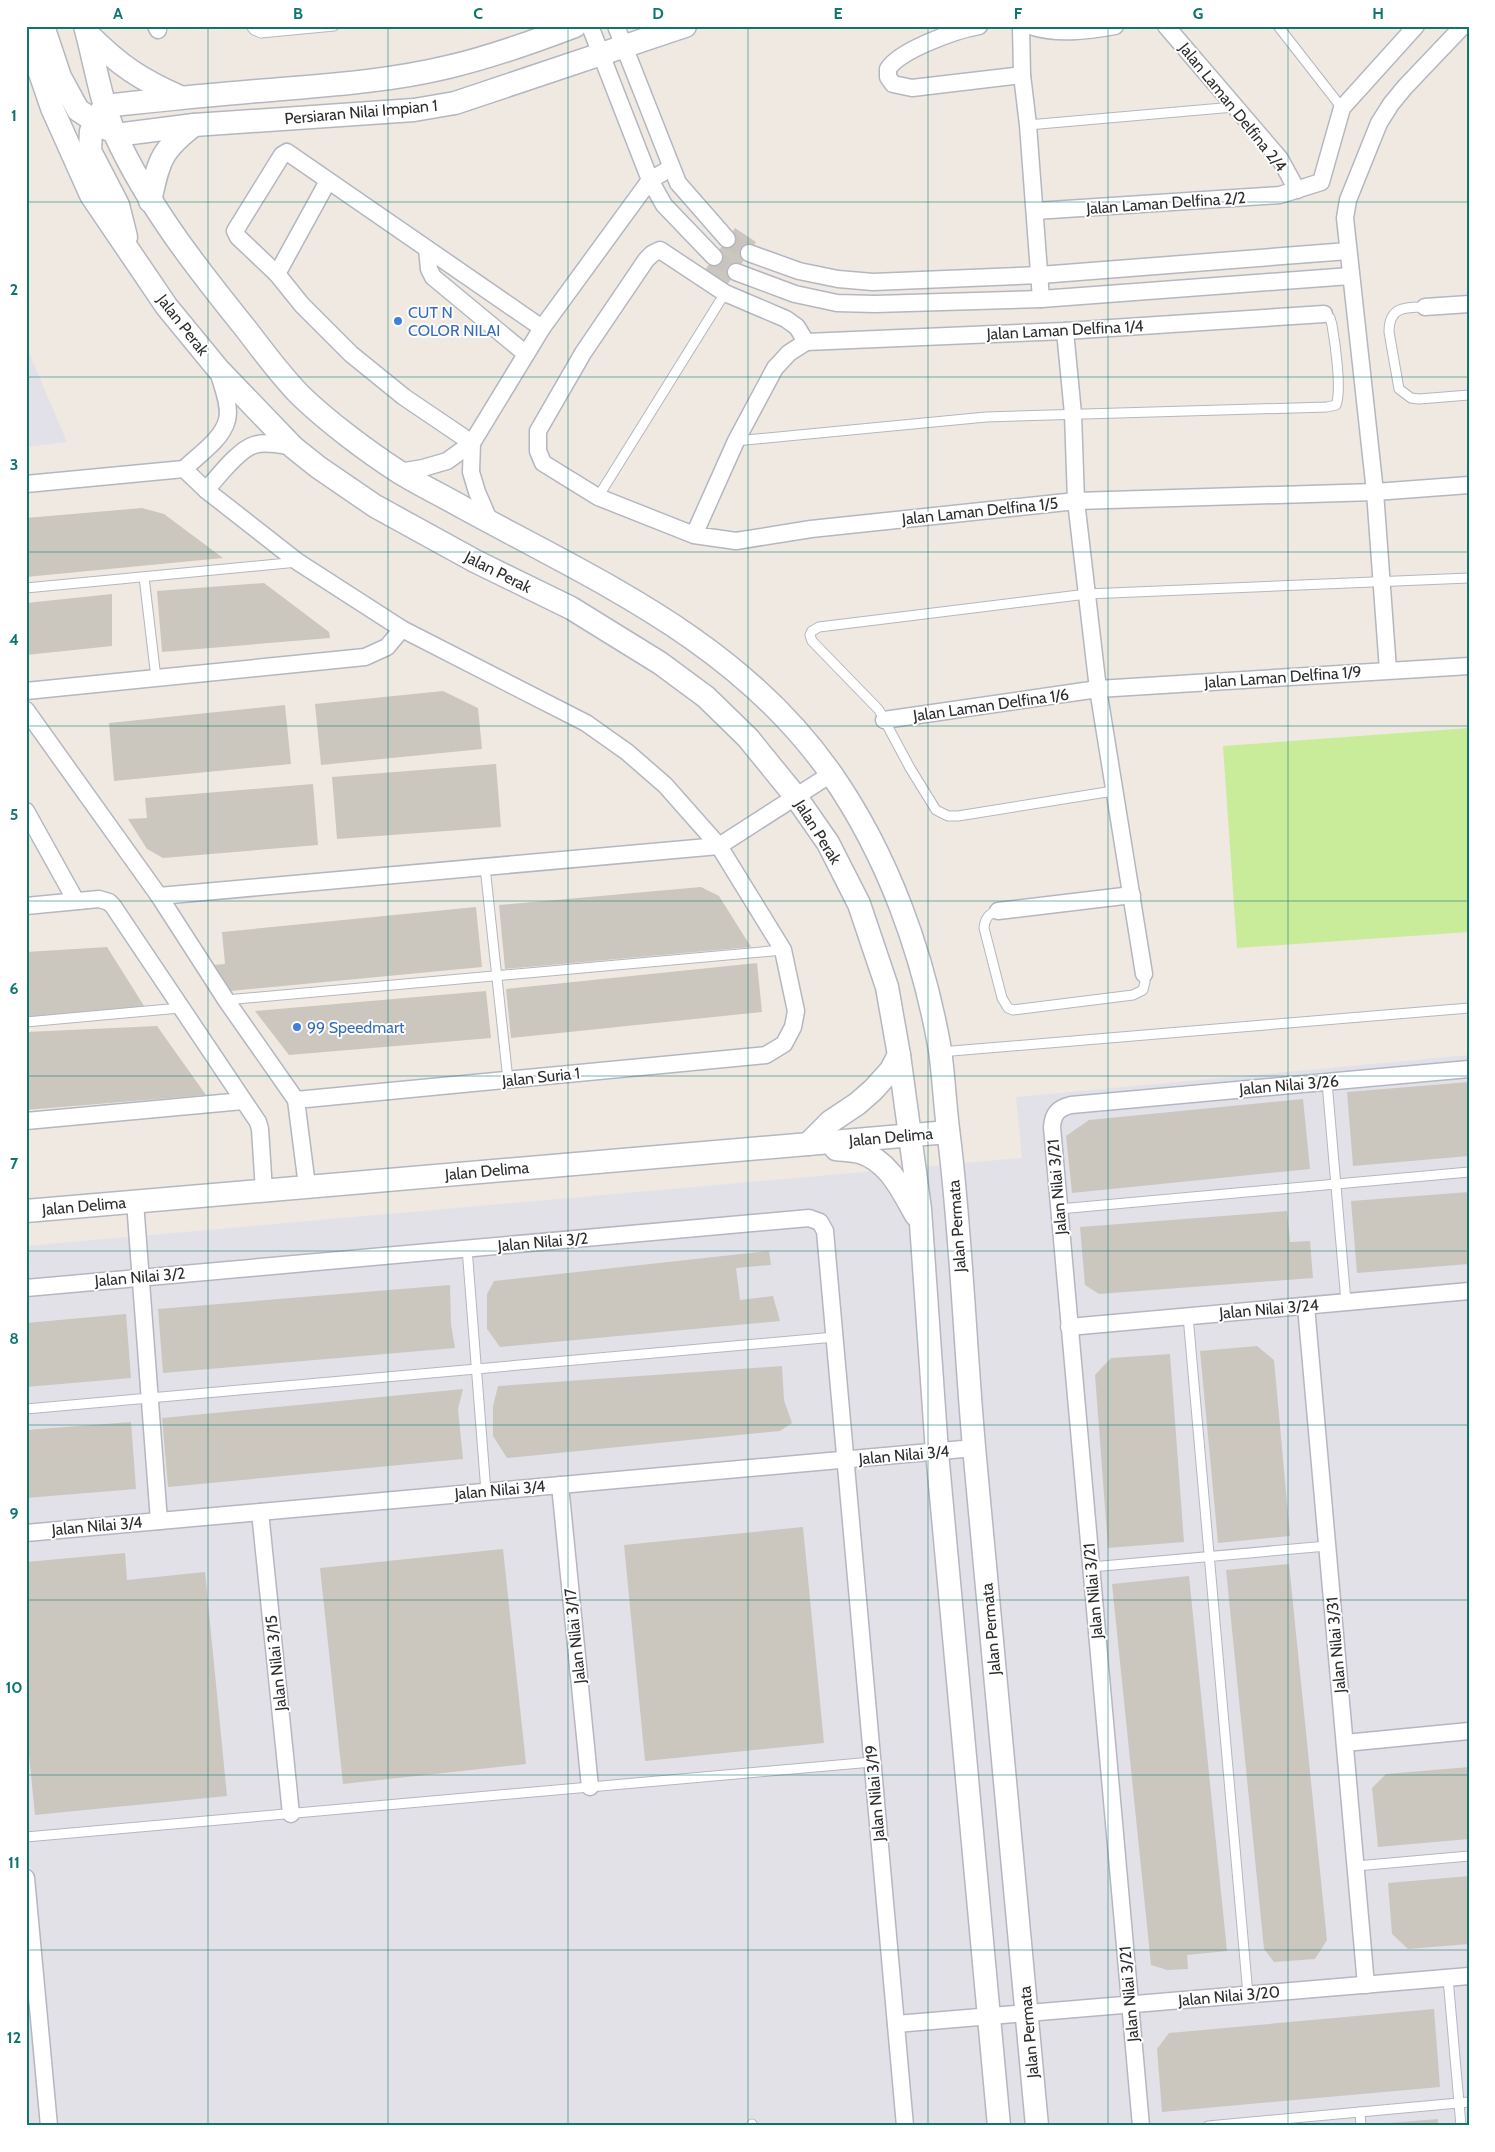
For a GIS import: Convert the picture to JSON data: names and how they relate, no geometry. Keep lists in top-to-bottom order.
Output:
{
  "streets": {
    "main road": [
      "Persiaran Nilai Impian 1",
      "Jalan Perak",
      "Jalan Delima",
      "Jalan Permata"
    ],
    "street": [
      "Jalan Laman Delfina 2/4",
      "Jalan Laman Delfina 2/2",
      "Jalan Laman Delfina 1/4",
      "Jalan Laman Delfina 1/5",
      "Jalan Laman Delfina 1/9",
      "Jalan Laman Delfina 1/6",
      "Jalan Suria 1",
      "Jalan Nilai 3/26",
      "Jalan Nilai 3/21",
      "Jalan Nilai 3/2",
      "Jalan Nilai 3/24",
      "Jalan Nilai 3/4",
      "Jalan Nilai 3/17",
      "Jalan Nilai 3/31",
      "Jalan Nilai 3/15",
      "Jalan Nilai 3/19",
      "Jalan Nilai 3/20"
    ]
  },
  "crossings": [
    ["Jalan Laman Delfina 2/4", "Jalan Laman Delfina 2/2"],
    ["Jalan Perak", "Jalan Delima"],
    ["Jalan Laman Delfina 1/9", "Jalan Laman Delfina 1/6"],
    ["Jalan Nilai 3/26", "Jalan Nilai 3/21"],
    ["Jalan Delima", "Jalan Permata"],
    ["Jalan Nilai 3/21", "Jalan Nilai 3/24"],
    ["Jalan Nilai 3/21", "Jalan Nilai 3/20"],
    ["Jalan Permata", "Jalan Nilai 3/4"],
    ["Jalan Permata", "Jalan Nilai 3/20"],
    ["Jalan Nilai 3/2", "Jalan Nilai 3/4"],
    ["Jalan Nilai 3/2", "Jalan Nilai 3/19"],
    ["Jalan Nilai 3/24", "Jalan Nilai 3/31"],
    ["Jalan Nilai 3/4", "Jalan Nilai 3/17"],
    ["Jalan Nilai 3/4", "Jalan Nilai 3/15"],
    ["Jalan Nilai 3/4", "Jalan Nilai 3/19"],
    ["Jalan Nilai 3/31", "Jalan Nilai 3/20"],
    ["Jalan Nilai 3/19", "Jalan Nilai 3/20"]
  ],
  "places": ["CUT N COLOR NILAI", "99 Speedmart"],
  "grid": {
    "columns": [
      "A",
      "B",
      "C",
      "D",
      "E",
      "F",
      "G",
      "H"
    ],
    "rows": [
      "1",
      "2",
      "3",
      "4",
      "5",
      "6",
      "7",
      "8",
      "9",
      "10",
      "11",
      "12"
    ]
  }
}
